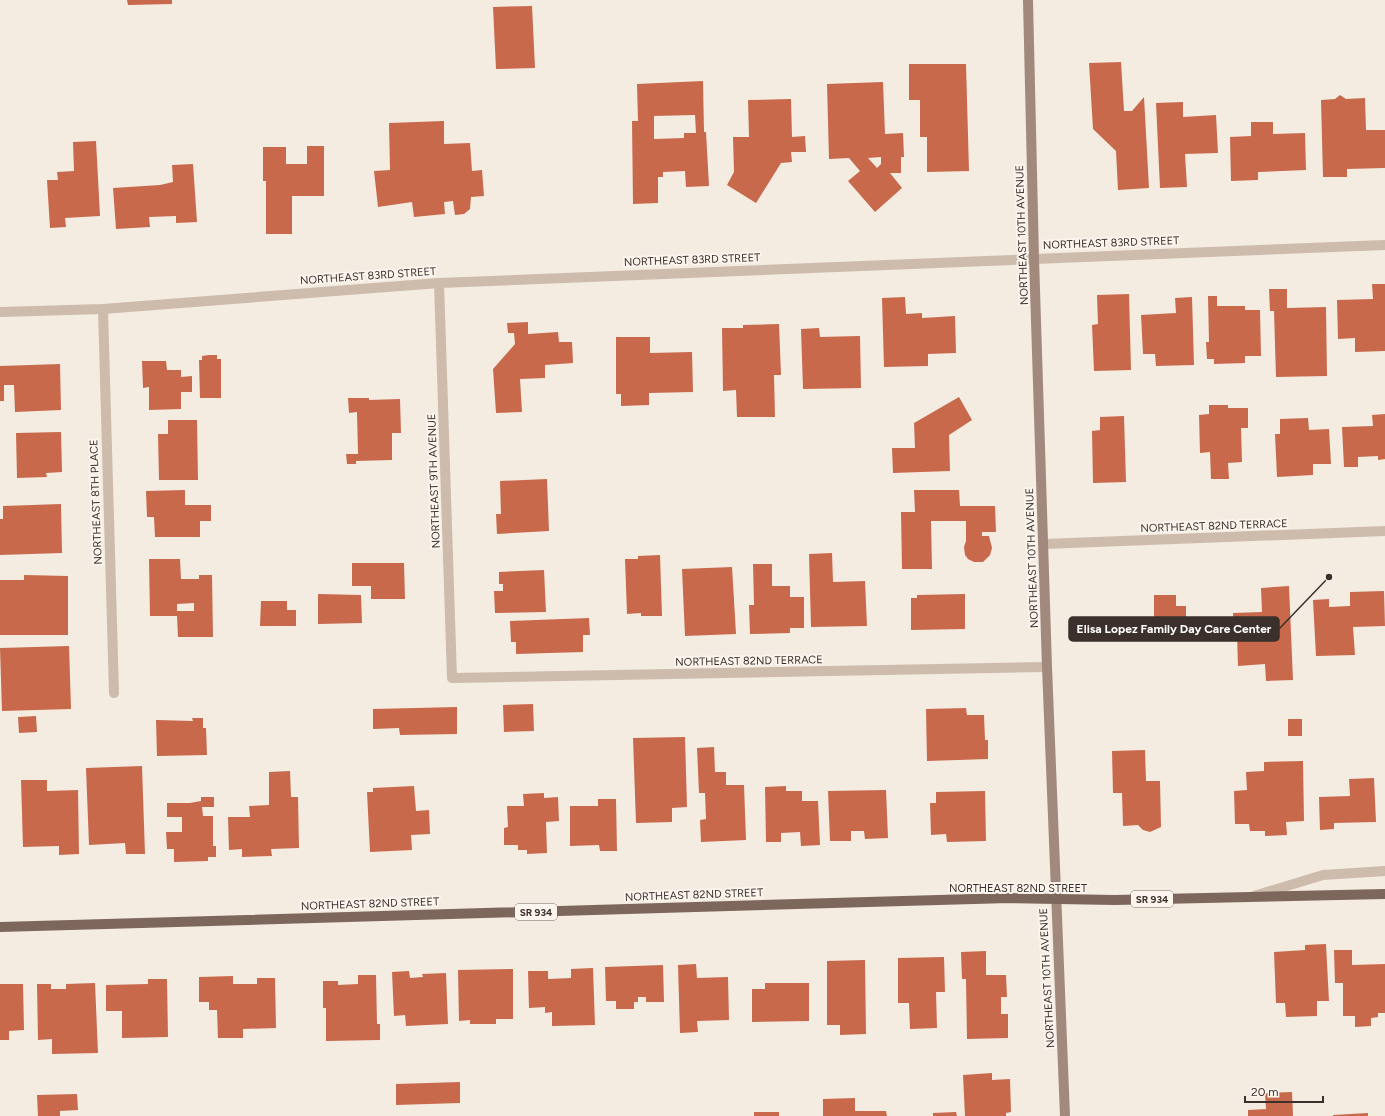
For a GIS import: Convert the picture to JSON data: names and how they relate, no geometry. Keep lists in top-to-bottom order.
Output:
{
  "streets": {
    "main road": ["NORTHEAST 82ND STREET", "SR 934"],
    "street": [
      "NORTHEAST 10TH AVENUE",
      "NORTHEAST 83RD STREET",
      "NORTHEAST 9TH AVENUE",
      "NORTHEAST 8TH PLACE",
      "NORTHEAST 82ND TERRACE"
    ]
  },
  "crossings": [
    ["NORTHEAST 10TH AVENUE", "NORTHEAST 83RD STREET"],
    ["NORTHEAST 10TH AVENUE", "NORTHEAST 82ND TERRACE"],
    ["NORTHEAST 10TH AVENUE", "NORTHEAST 82ND STREET"],
    ["NORTHEAST 83RD STREET", "NORTHEAST 9TH AVENUE"],
    ["NORTHEAST 83RD STREET", "NORTHEAST 8TH PLACE"],
    ["NORTHEAST 9TH AVENUE", "NORTHEAST 82ND TERRACE"],
    ["NORTHEAST 82ND STREET", "SR 934"]
  ],
  "places": ["Elisa Lopez Family Day Care Center"],
  "scale_bar": "20 m"
}
